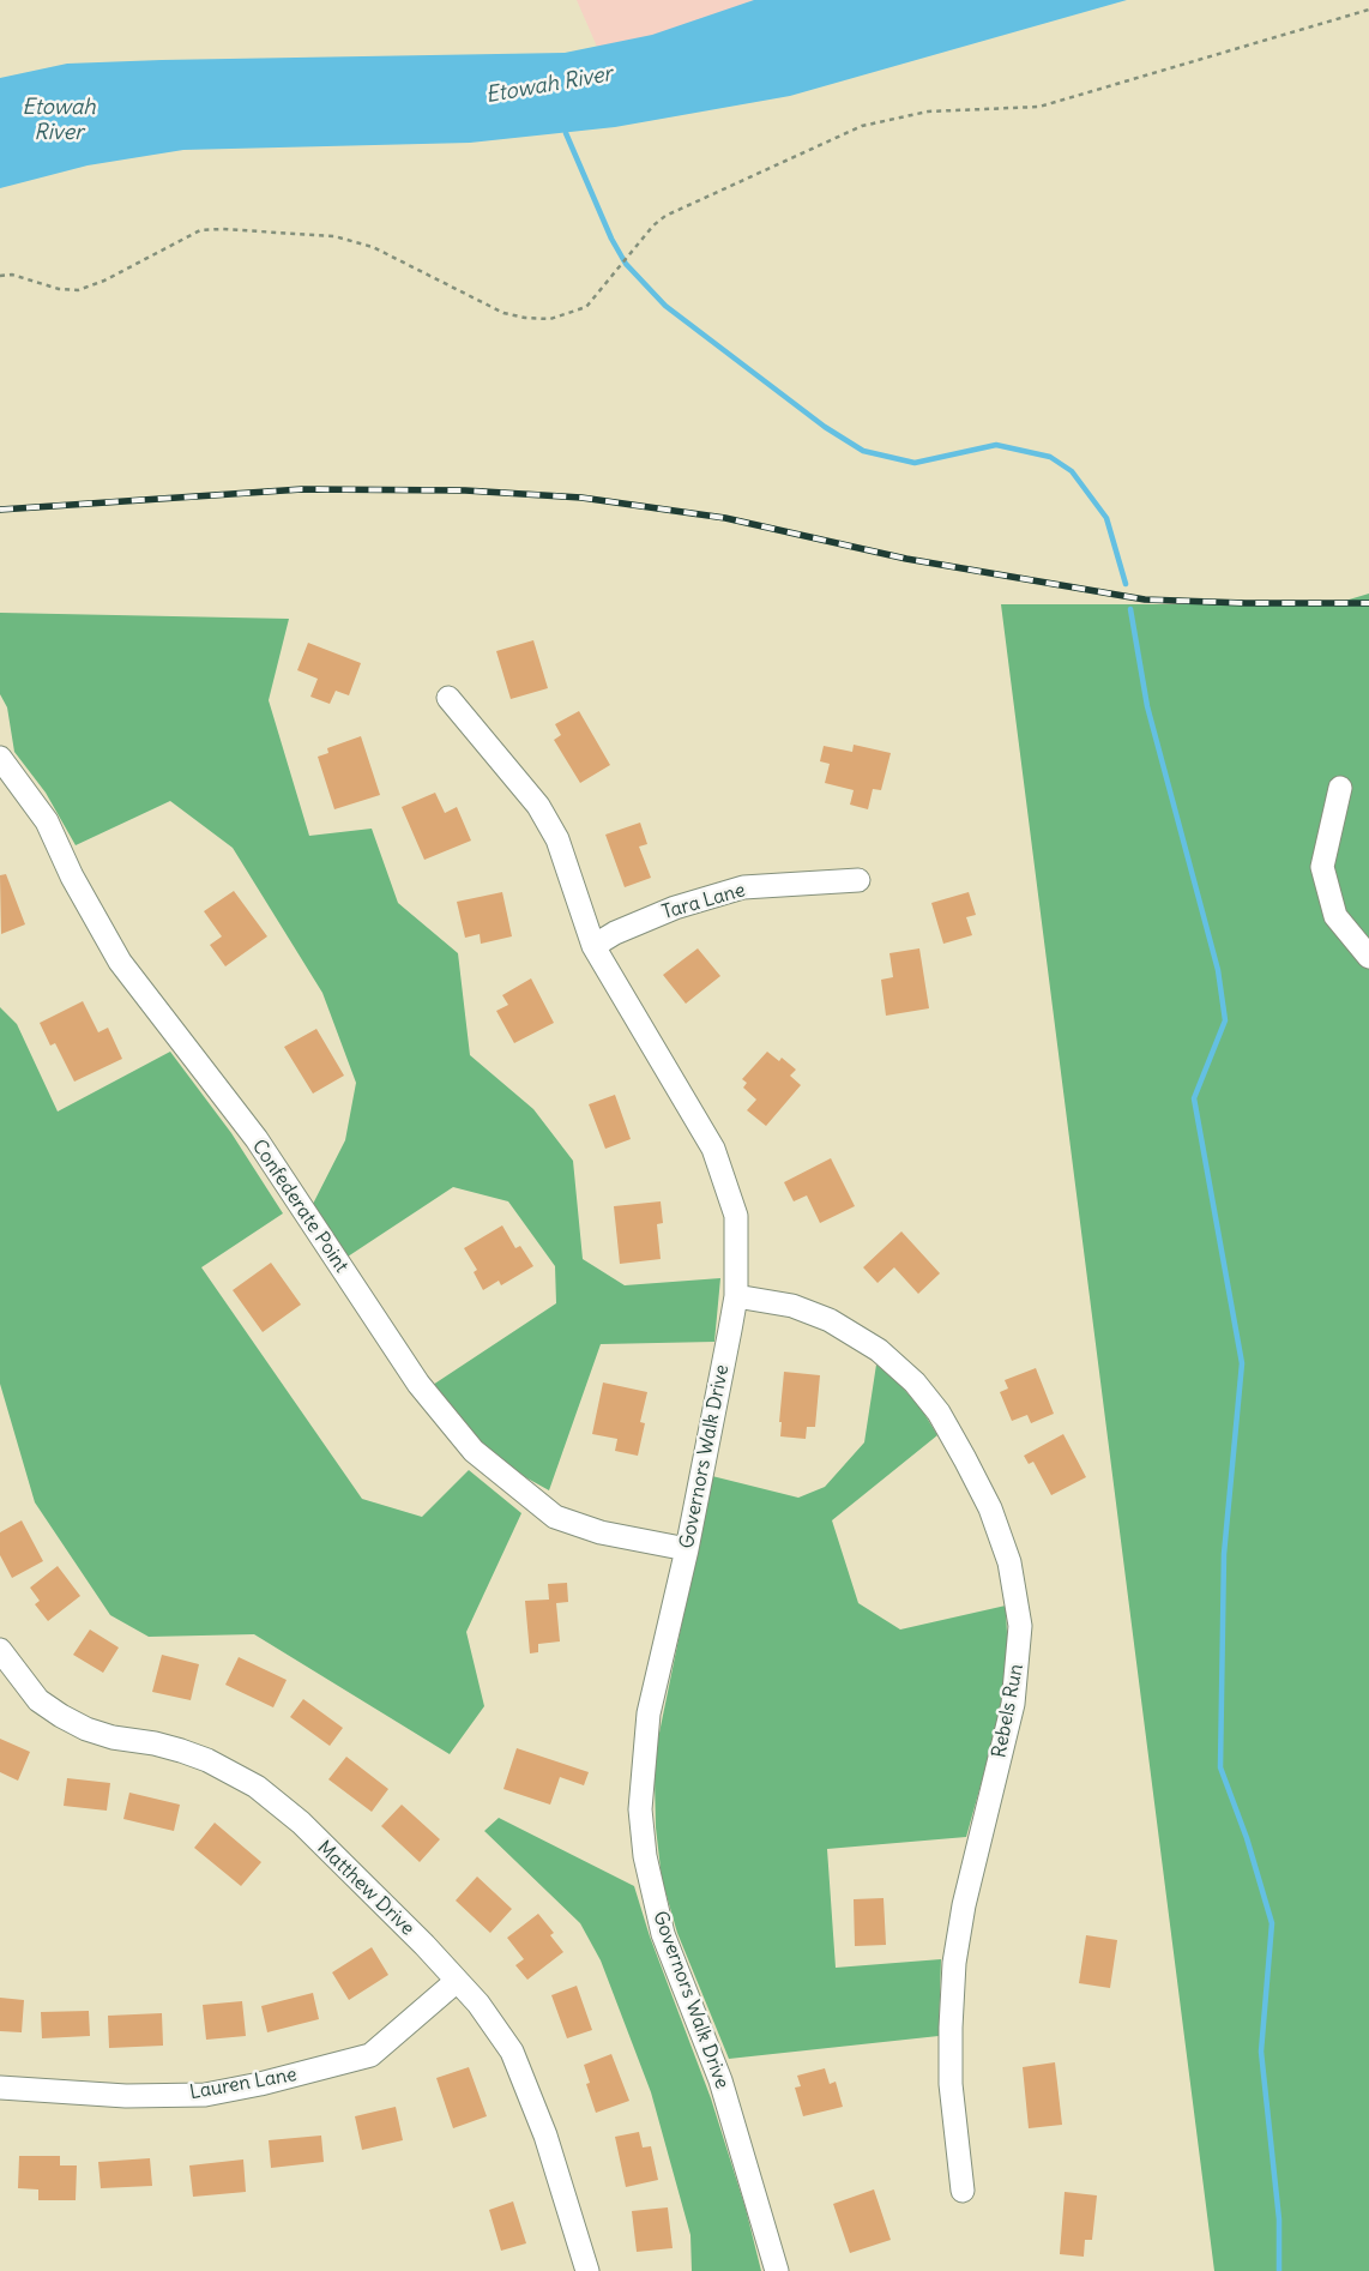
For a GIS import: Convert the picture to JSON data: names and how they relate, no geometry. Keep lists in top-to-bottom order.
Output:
{
  "streets": {
    "street": [
      "Tara Lane",
      "Confederate Point",
      "Governors Walk Drive",
      "Rebels Run",
      "Matthew Drive",
      "Lauren Lane"
    ]
  },
  "crossings": [
    ["Tara Lane", "Governors Walk Drive"],
    ["Confederate Point", "Governors Walk Drive"],
    ["Governors Walk Drive", "Rebels Run"],
    ["Matthew Drive", "Lauren Lane"]
  ],
  "water": ["Etowah River"]
}
